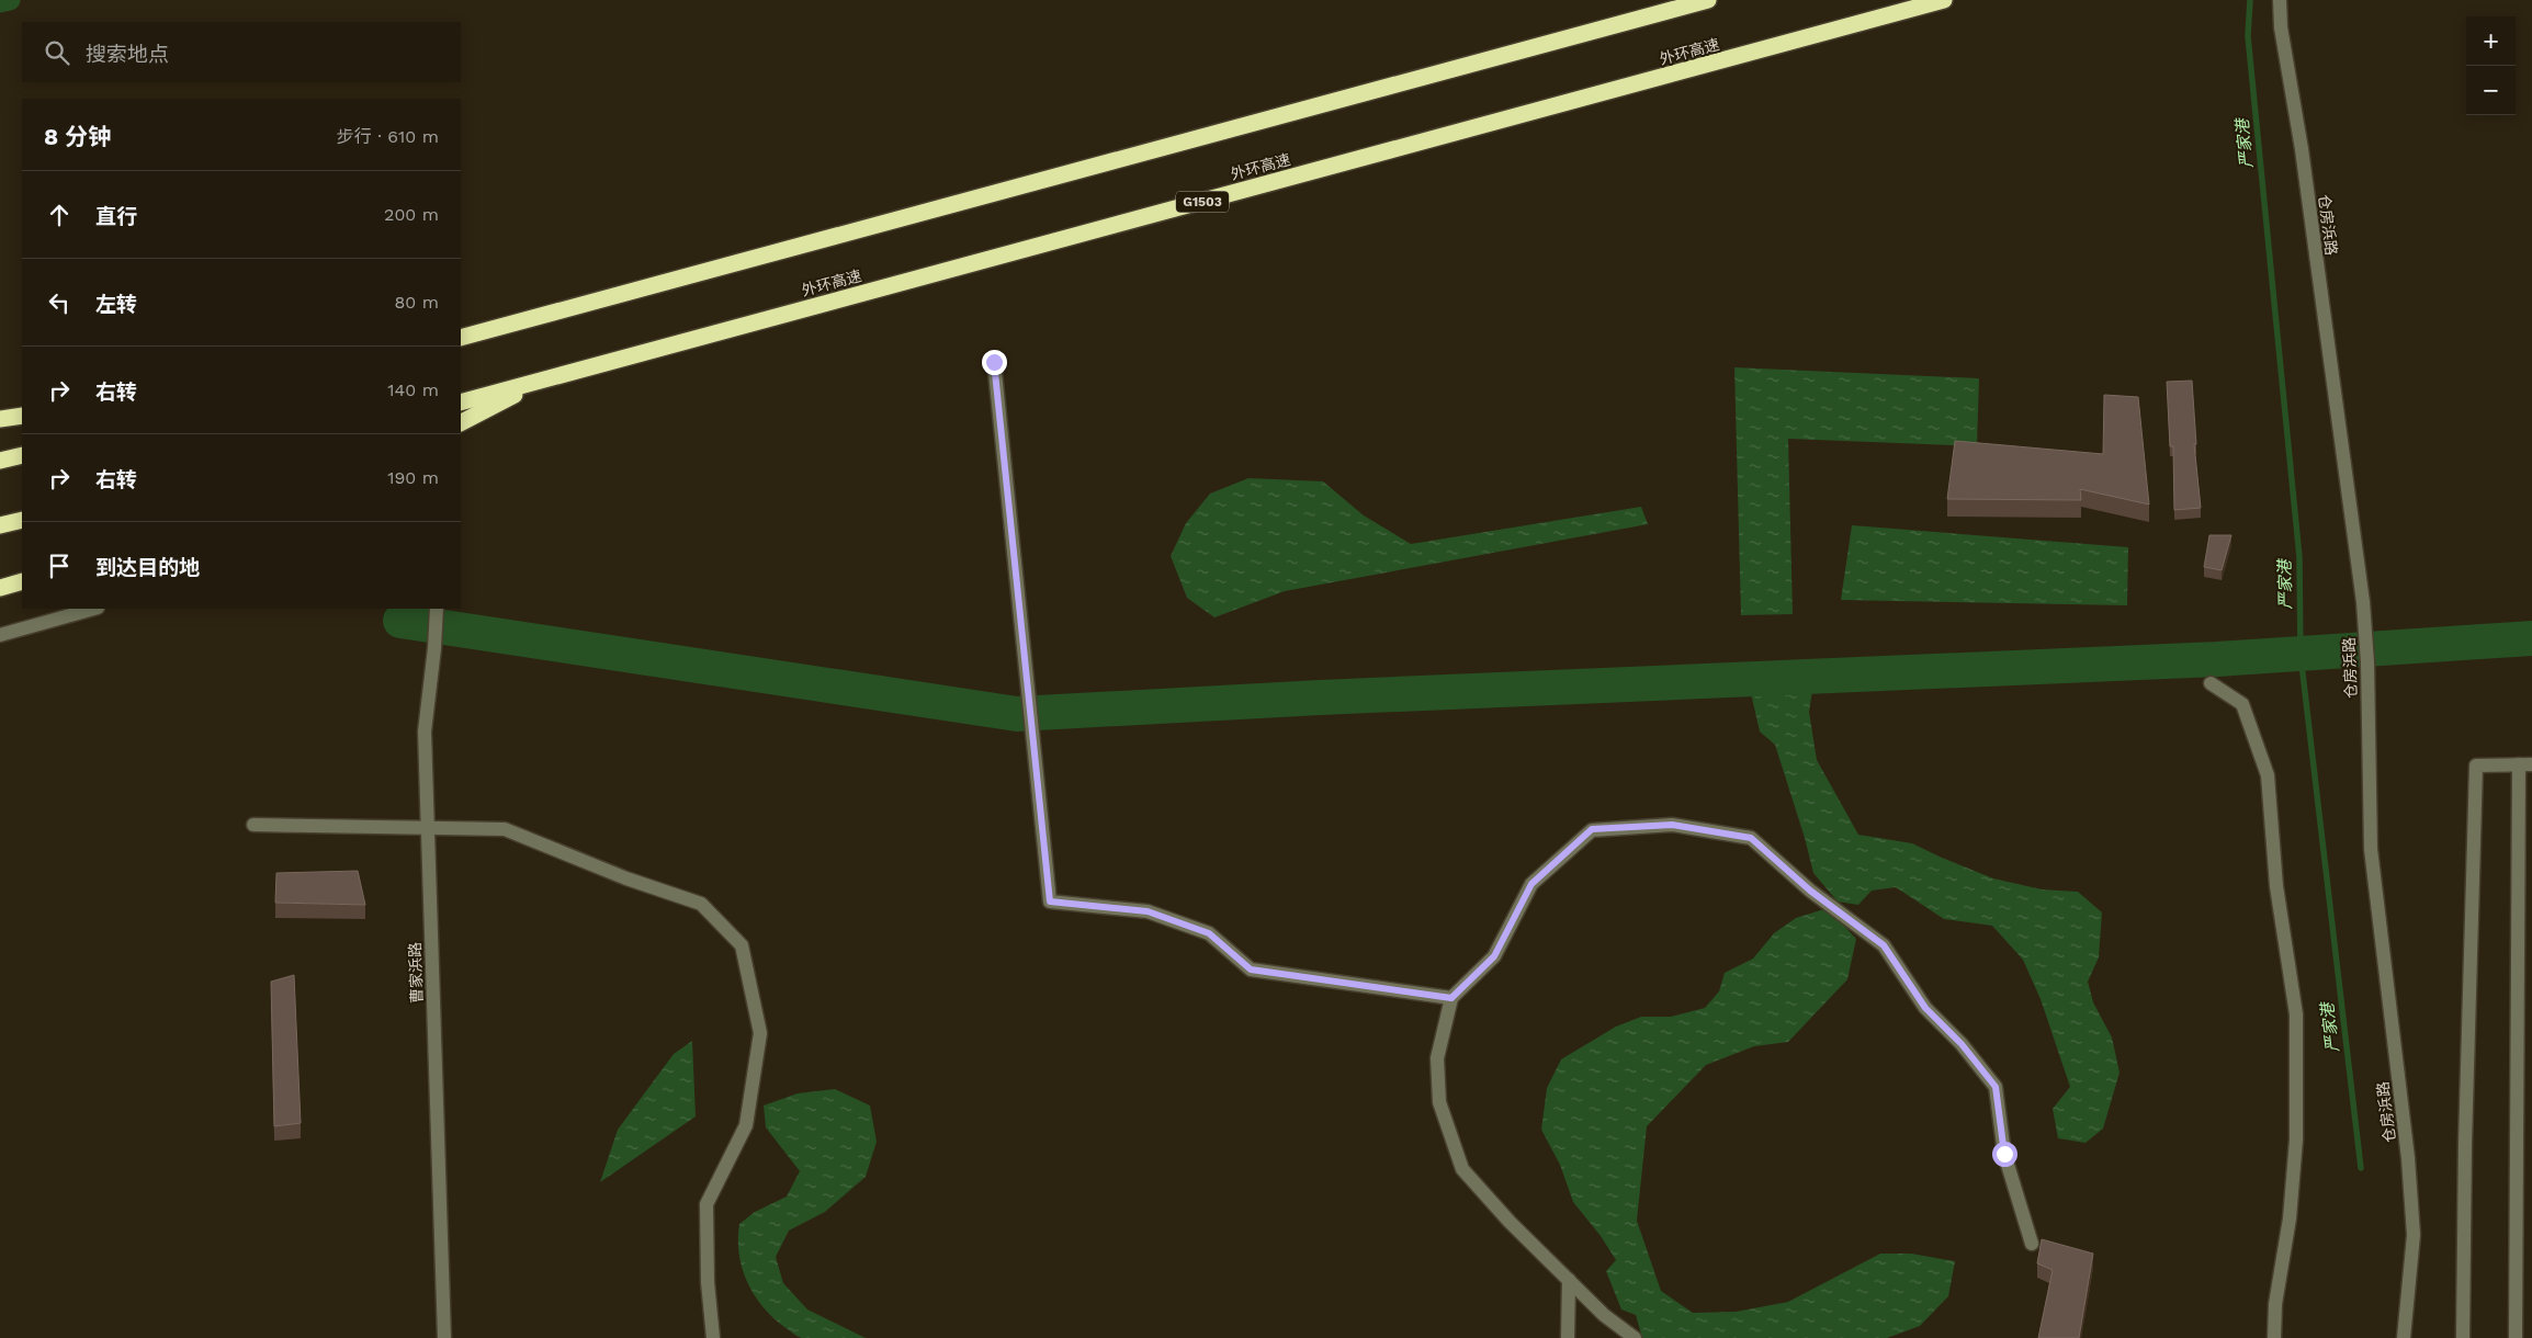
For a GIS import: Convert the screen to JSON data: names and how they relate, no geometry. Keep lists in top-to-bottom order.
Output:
{
  "streets": {
    "highway": ["外环高速", "G1503"],
    "street": ["仓房浜路", "曹家浜路"]
  },
  "water": ["严家港"],
  "page": {
    "map_buttons": ["+", "−"],
    "search": "搜索地点",
    "heading": ["8 分钟", "步行 · 610 m"],
    "list": [
      ["直行", "200 m"],
      ["左转", "80 m"],
      ["右转", "140 m"],
      ["右转", "190 m"],
      "到达目的地"
    ]
  }
}
